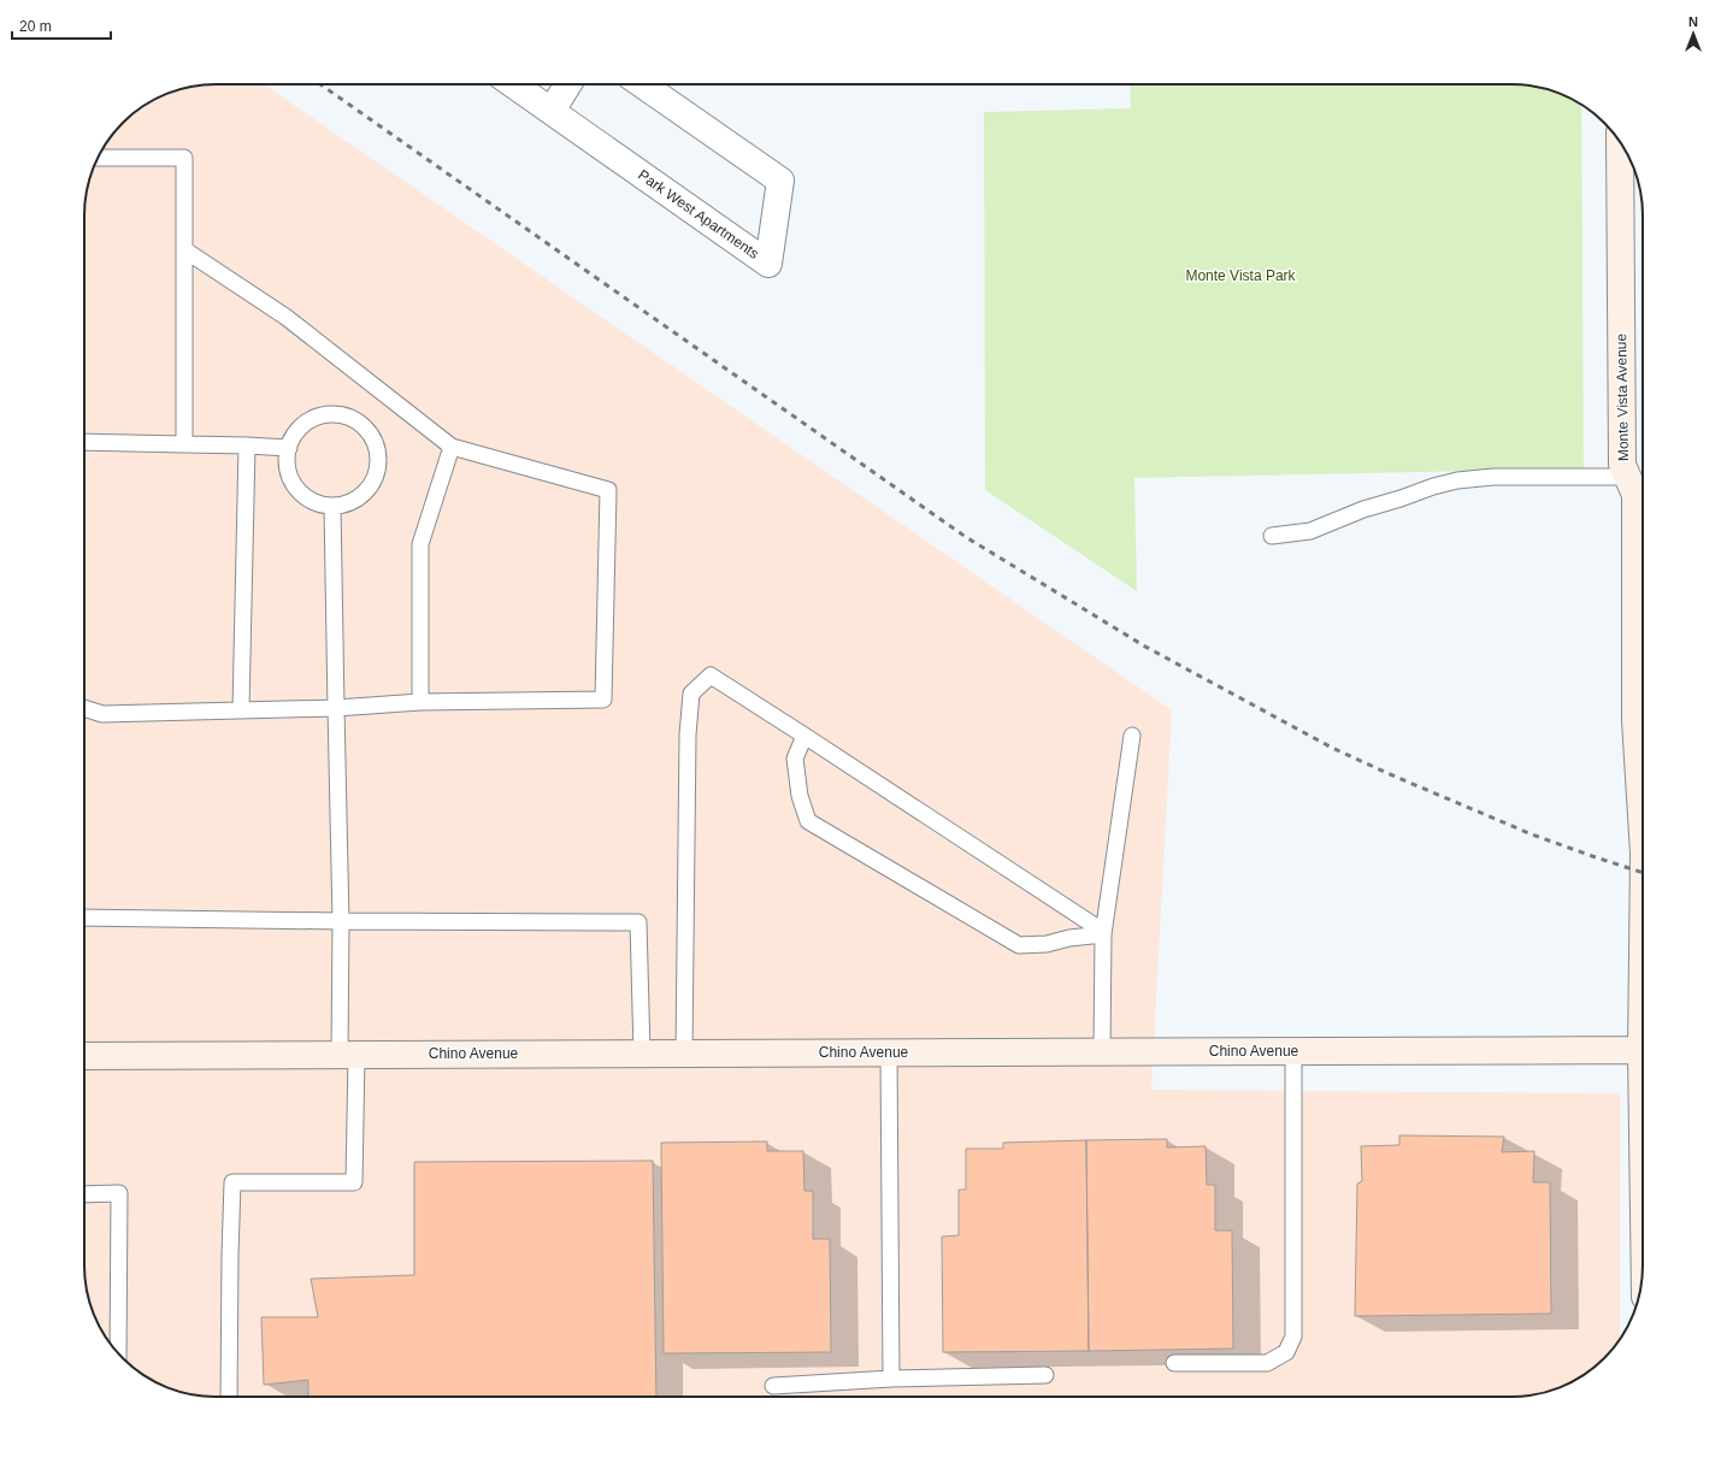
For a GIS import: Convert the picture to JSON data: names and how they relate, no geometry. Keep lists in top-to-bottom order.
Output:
{
  "streets": {
    "main road": ["Monte Vista Avenue", "Chino Avenue"],
    "street": ["Park West Apartments"]
  },
  "parks": ["Monte Vista Park"],
  "scale_bar": "20 m",
  "north": "top"
}
